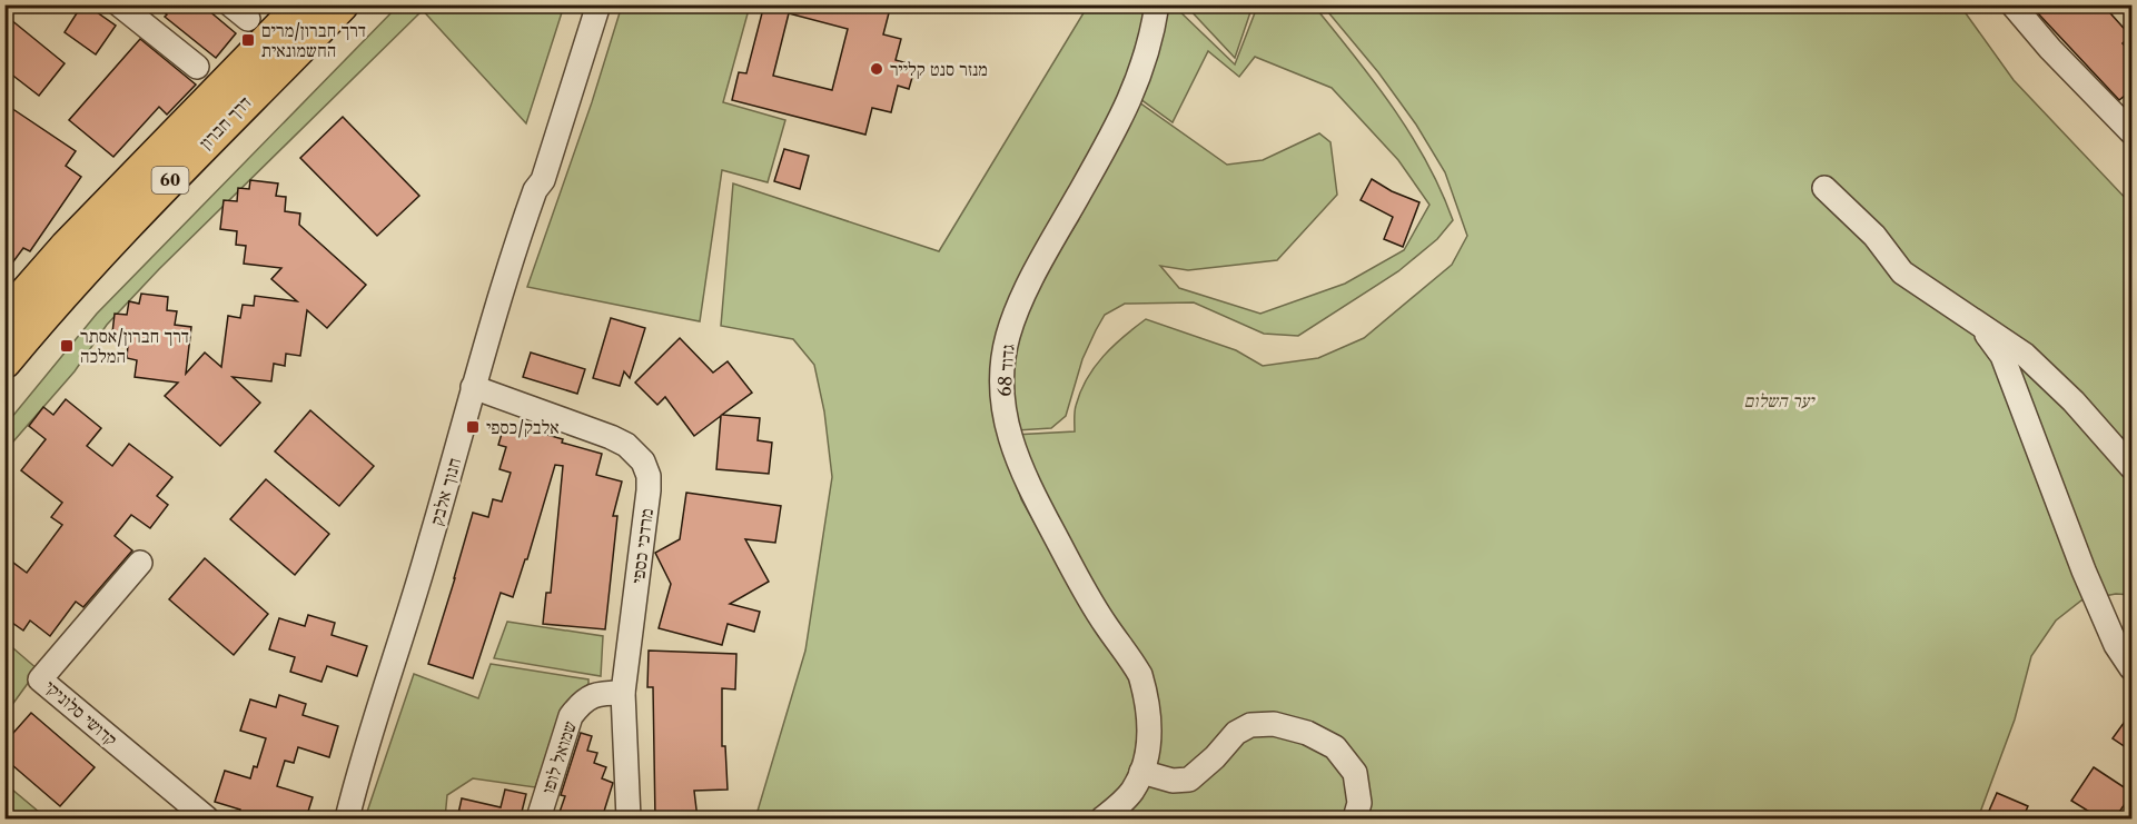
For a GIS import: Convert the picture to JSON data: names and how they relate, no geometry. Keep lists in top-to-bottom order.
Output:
{
  "streets": {
    "highway": ["דרך חברון", "60"],
    "street": [
      "גדוד 68",
      "חנוך אלבק",
      "מרדכי כספי",
      "קדושי סלוניקי",
      "שמואל לופו"
    ]
  },
  "crossings": [
    ["חנוך אלבק", "מרדכי כספי"],
    ["מרדכי כספי", "שמואל לופו"]
  ],
  "parks": ["יער השלום"],
  "places": {
    "transit": ["דרך חברון/מרים החשמונאית", "דרך חברון/אסתר המלכה", "אלבק/כספי"],
    "other": ["מנזר סנט קלייר"]
  }
}
